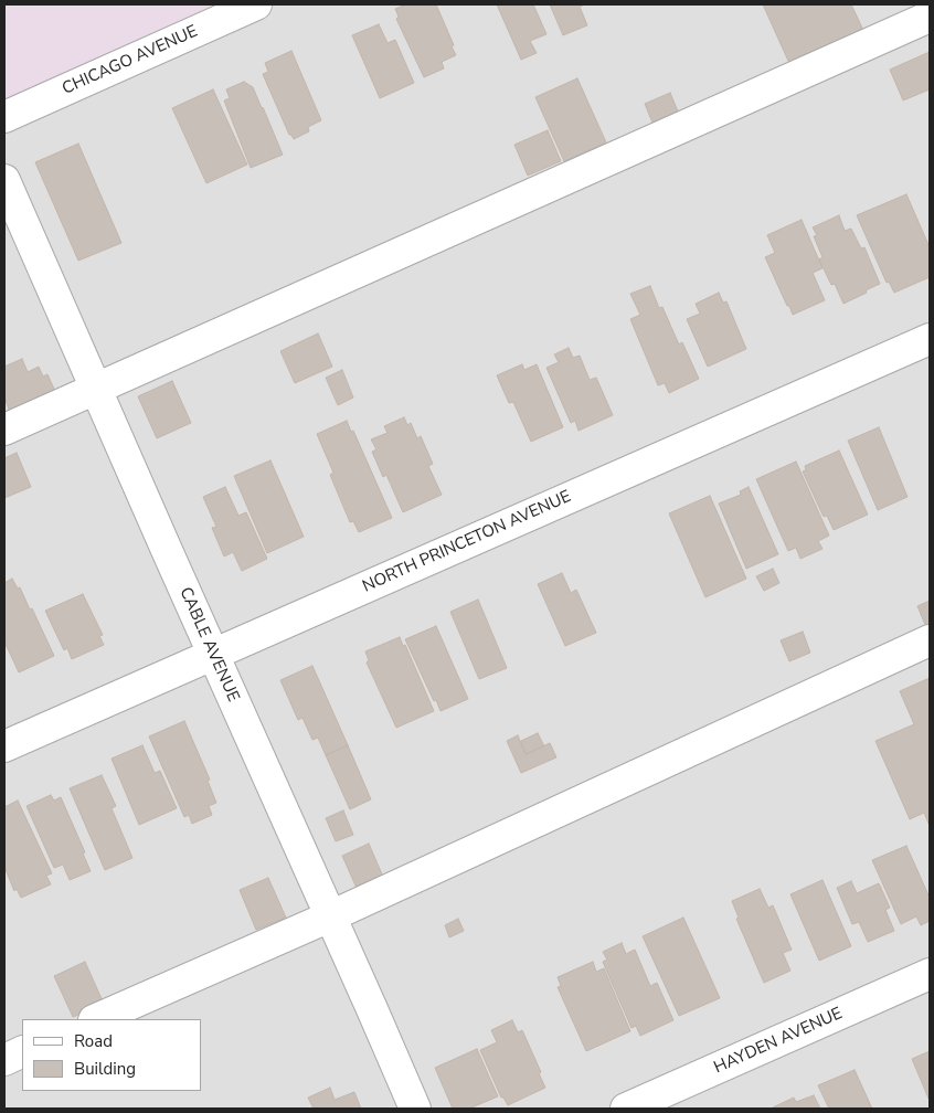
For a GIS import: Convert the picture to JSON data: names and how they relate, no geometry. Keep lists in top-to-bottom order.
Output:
{
  "streets": {
    "street": [
      "CHICAGO AVENUE",
      "NORTH PRINCETON AVENUE",
      "CABLE AVENUE",
      "HAYDEN AVENUE"
    ]
  },
  "crossings": [
    ["NORTH PRINCETON AVENUE", "CABLE AVENUE"]
  ],
  "legend": ["Road", "Building"]
}
